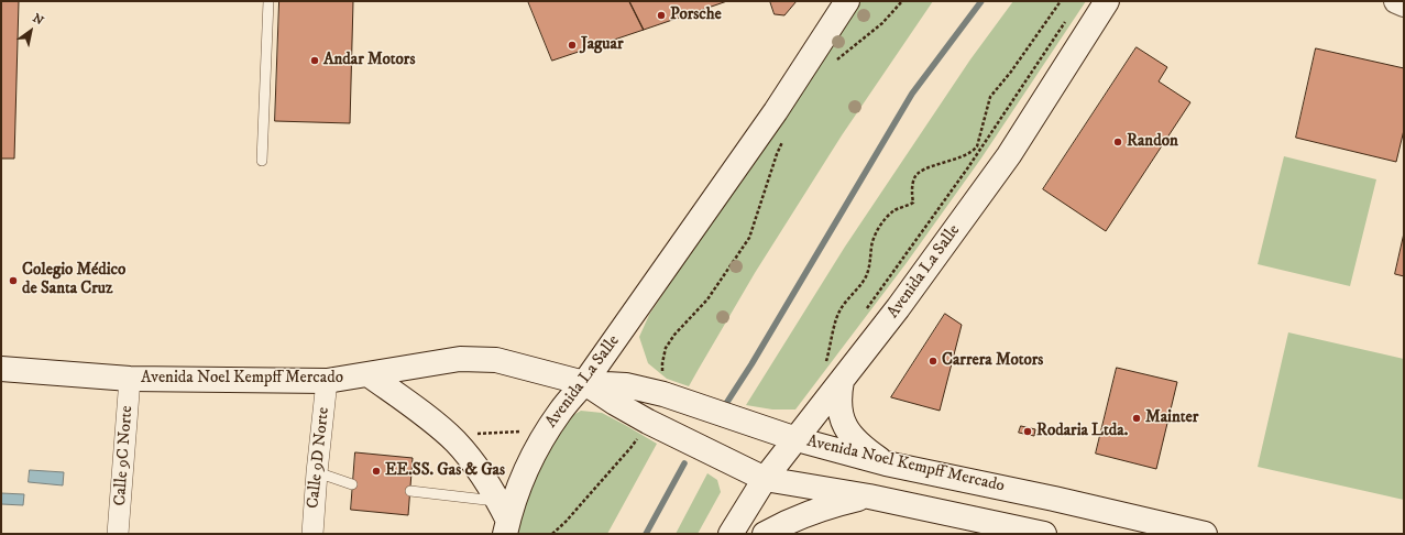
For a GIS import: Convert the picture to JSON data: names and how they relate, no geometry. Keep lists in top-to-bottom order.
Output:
{
  "streets": {
    "main road": ["Avenida La Salle", "Avenida Noel Kempff Mercado"],
    "street": ["Calle 9C Norte", "Calle 9D Norte"]
  },
  "crossings": [
    ["Avenida La Salle", "Avenida Noel Kempff Mercado"],
    ["Avenida Noel Kempff Mercado", "Calle 9C Norte"],
    ["Avenida Noel Kempff Mercado", "Calle 9D Norte"]
  ],
  "places": [
    "Porsche",
    "Jaguar",
    "Andar Motors",
    "Randon",
    "Colegio Médico de Santa Cruz",
    "Carrera Motors",
    "Mainter",
    "Rodaria Ltda.",
    "EE.SS. Gas & Gas"
  ],
  "north": "top right"
}
